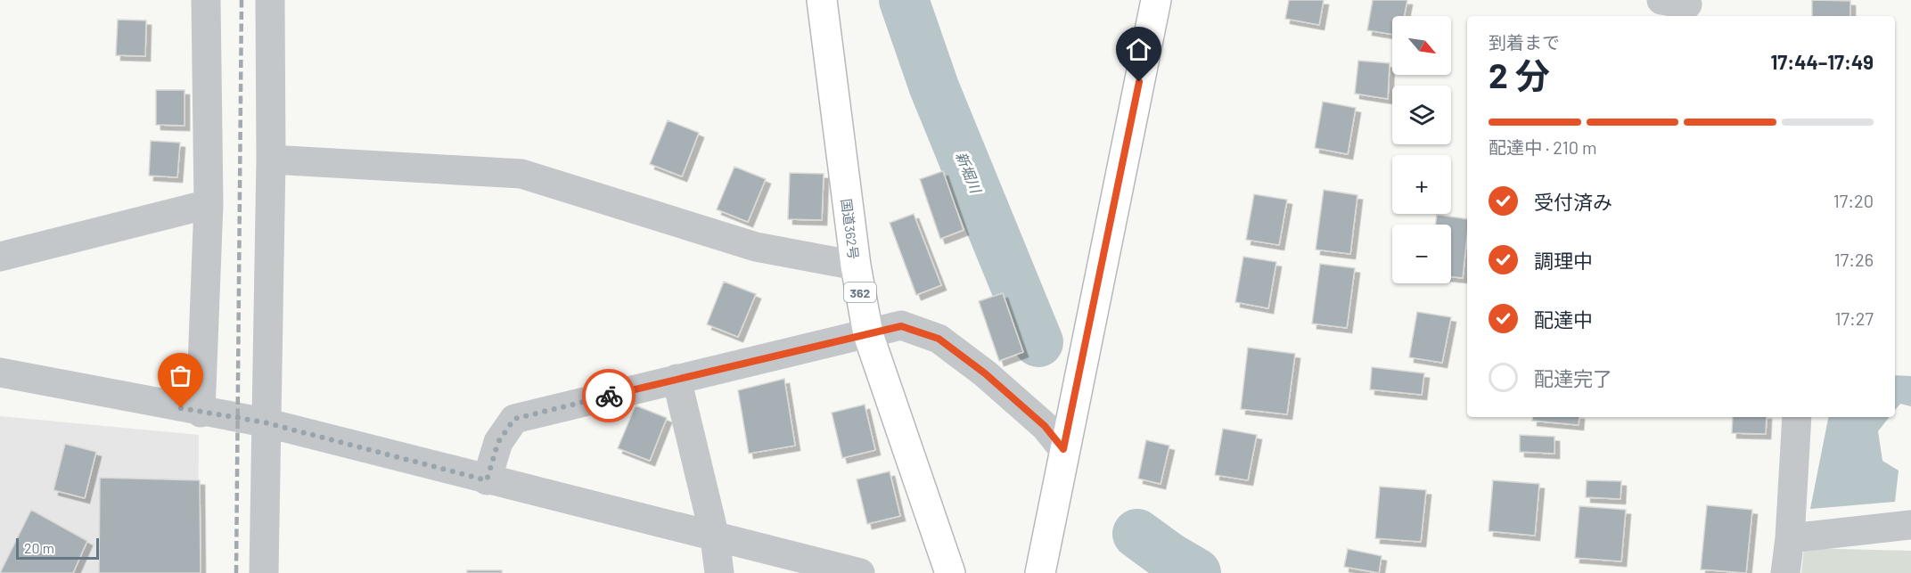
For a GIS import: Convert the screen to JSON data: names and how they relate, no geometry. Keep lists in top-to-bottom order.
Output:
{
  "streets": {
    "highway": ["国道362号", "362"]
  },
  "water": ["新堀川"],
  "scale_bar": "20 m",
  "north": "bottom right",
  "page": {
    "map_buttons": ["+", "−"],
    "heading": ["2 分", "到着まで", "17:44–17:49"],
    "bar": "配達中 · 210 m",
    "list": [
      ["受付済み", "17:20"],
      ["調理中", "17:26"],
      ["配達中", "17:27"],
      "配達完了"
    ],
    "scale": "20 m"
  }
}
